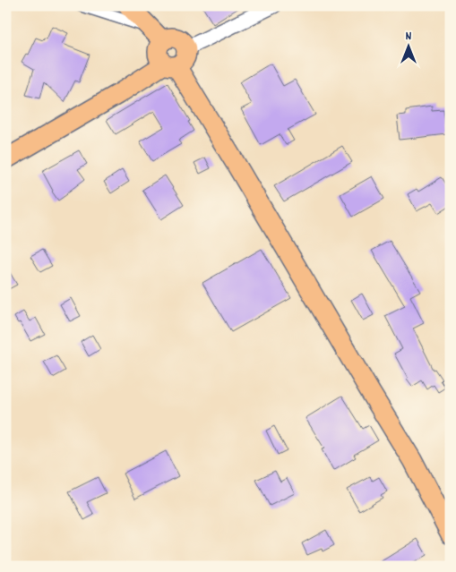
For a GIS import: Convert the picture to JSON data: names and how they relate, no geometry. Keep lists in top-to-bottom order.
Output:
{
  "north": "top"
}
